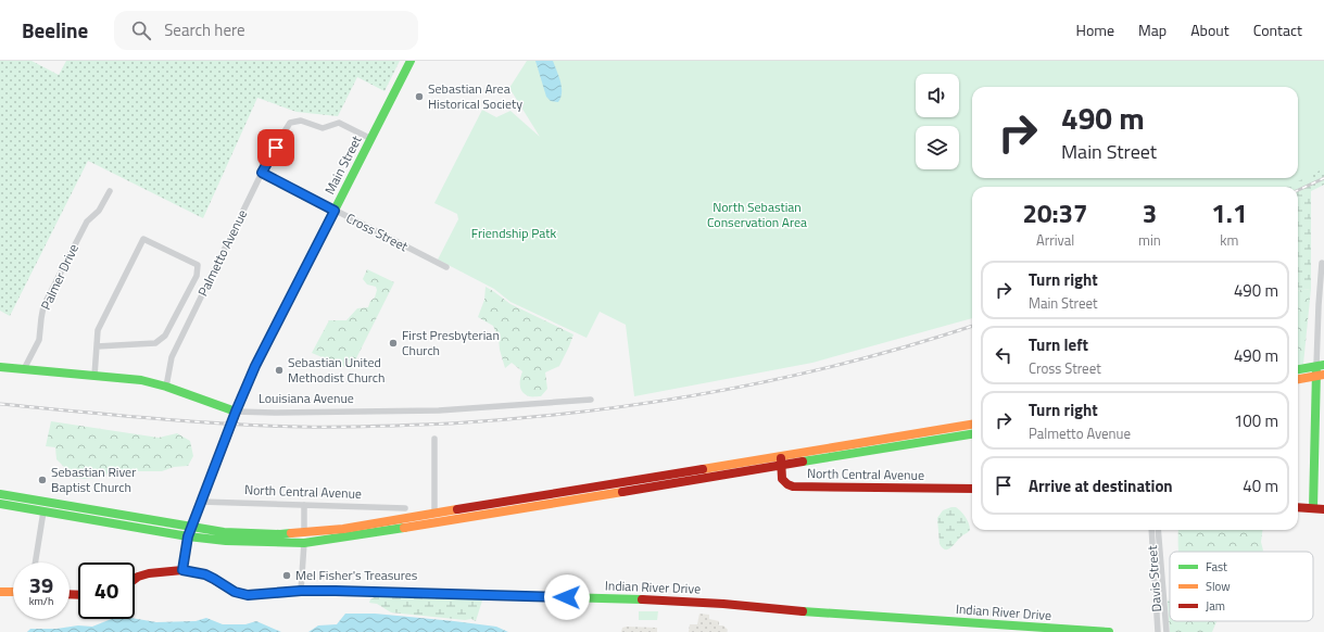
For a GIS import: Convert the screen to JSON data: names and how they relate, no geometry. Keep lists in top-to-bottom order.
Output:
{
  "streets": {
    "street": [
      "Main Street",
      "Cross Street",
      "Palmetto Avenue",
      "Palmer Drive",
      "Louisiana Avenue",
      "North Central Avenue",
      "Davis Street",
      "Indian River Drive"
    ]
  },
  "crossings": [
    ["Main Street", "Cross Street"],
    ["Main Street", "Palmetto Avenue"],
    ["Main Street", "Louisiana Avenue"],
    ["Main Street", "North Central Avenue"],
    ["Main Street", "Indian River Drive"],
    ["Cross Street", "Palmetto Avenue"],
    ["Palmetto Avenue", "Louisiana Avenue"],
    ["Palmer Drive", "Louisiana Avenue"]
  ],
  "parks": ["North Sebastian Conservation Area", "Friendship Patk"],
  "places": [
    "Sebastian Area Historical Society",
    "First Presbyterian Church",
    "Sebastian United Methodist Church",
    "Sebastian River Baptist Church",
    "Mel Fisher's Treasures"
  ],
  "legend": ["Fast", "Slow", "Jam"],
  "page": {
    "header": "Beeline",
    "search": "Search here",
    "nav": [
      "Home",
      "Map",
      "About",
      "Contact"
    ],
    "turn": ["490 m", "Main Street"],
    "eta": [
      "20:37",
      "Arrival",
      "3",
      "min",
      "1.1",
      "km"
    ],
    "list": [
      {
        "name": "Turn right",
        "note": "Main Street",
        "value": "490 m"
      },
      {
        "name": "Turn left",
        "note": "Cross Street",
        "value": "490 m"
      },
      {
        "name": "Turn right",
        "note": "Palmetto Avenue",
        "value": "100 m"
      },
      {
        "name": "Arrive at destination",
        "value": "40 m"
      }
    ],
    "speed": "39 km/h",
    "limit": "40"
  }
}
